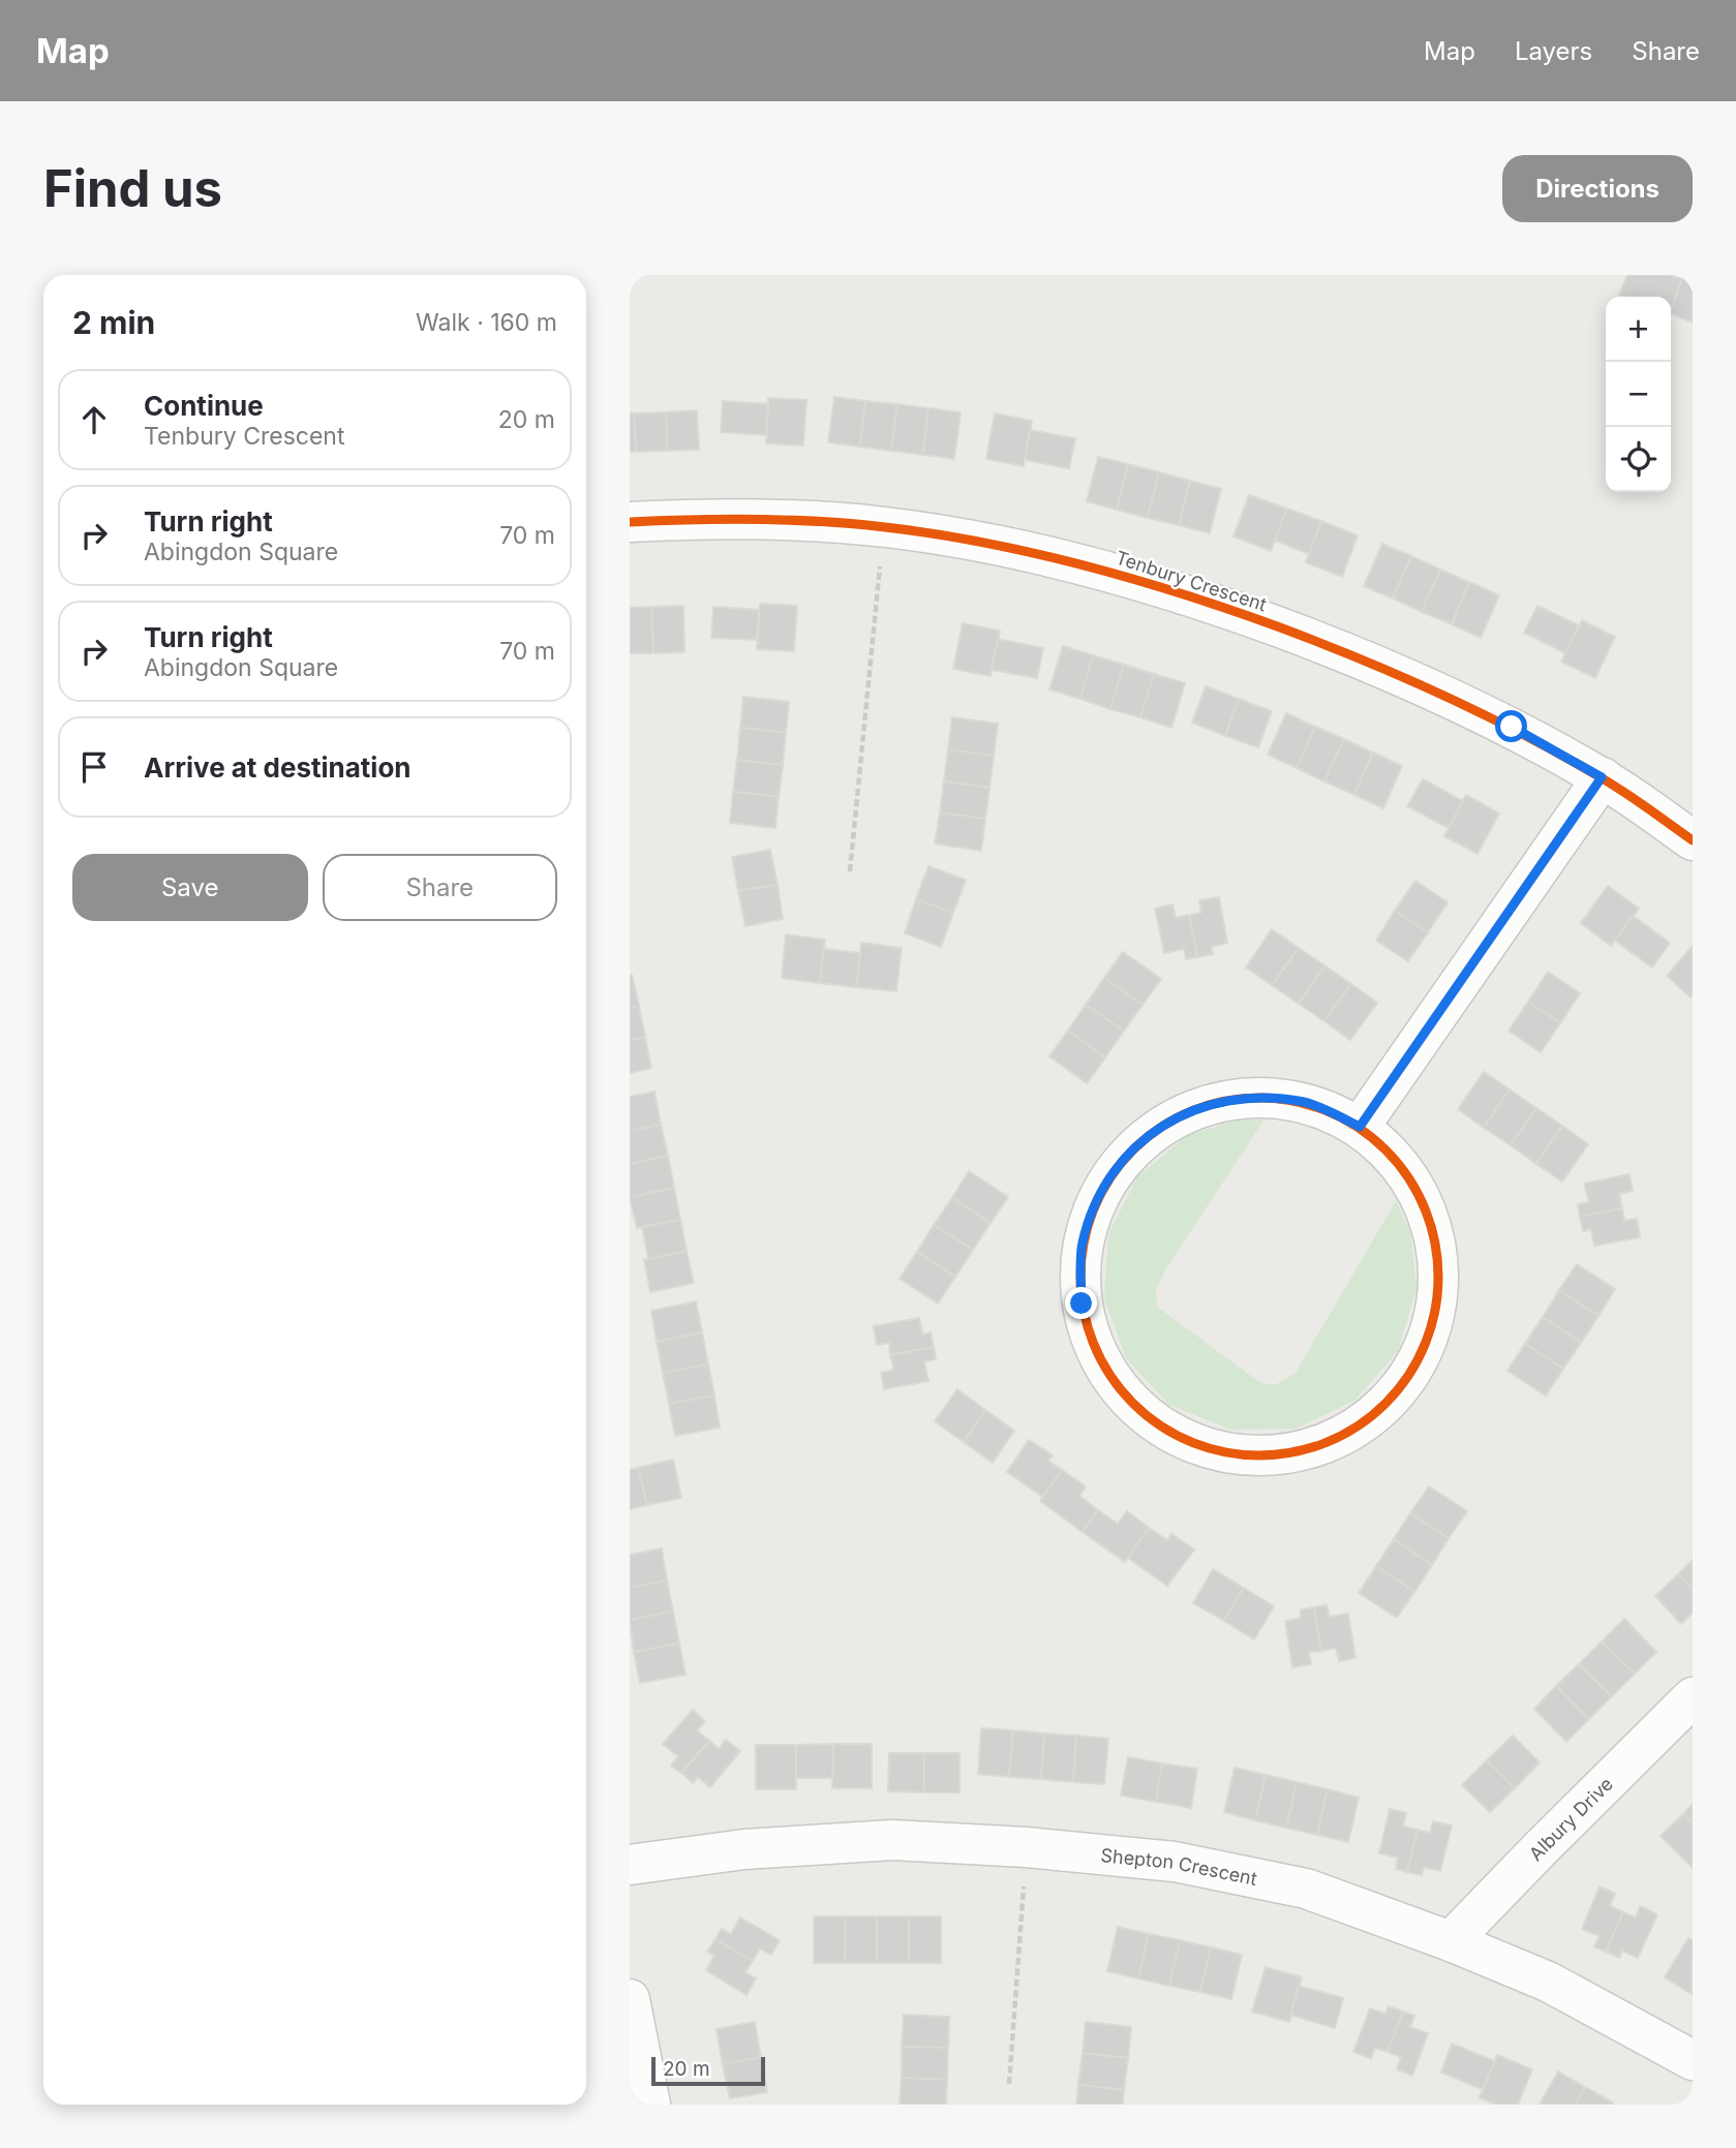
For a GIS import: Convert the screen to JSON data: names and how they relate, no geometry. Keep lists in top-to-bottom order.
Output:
{
  "streets": {
    "street": ["Tenbury Crescent", "Albury Drive", "Shepton Crescent"]
  },
  "crossings": [
    ["Albury Drive", "Shepton Crescent"]
  ],
  "scale_bar": "20 m",
  "page": {
    "header": "Map",
    "nav": ["Map", "Layers", "Share"],
    "buttons": [
      "Directions",
      ["Save", "Share"]
    ],
    "title": "Find us",
    "heading": ["2 min", "Walk · 160 m"],
    "map_buttons": ["+", "−"],
    "list": [
      ["Continue", "Tenbury Crescent", "20 m"],
      ["Turn right", "Abingdon Square", "70 m"],
      ["Turn right", "Abingdon Square", "70 m"],
      "Arrive at destination"
    ],
    "scale": "20 m"
  }
}
